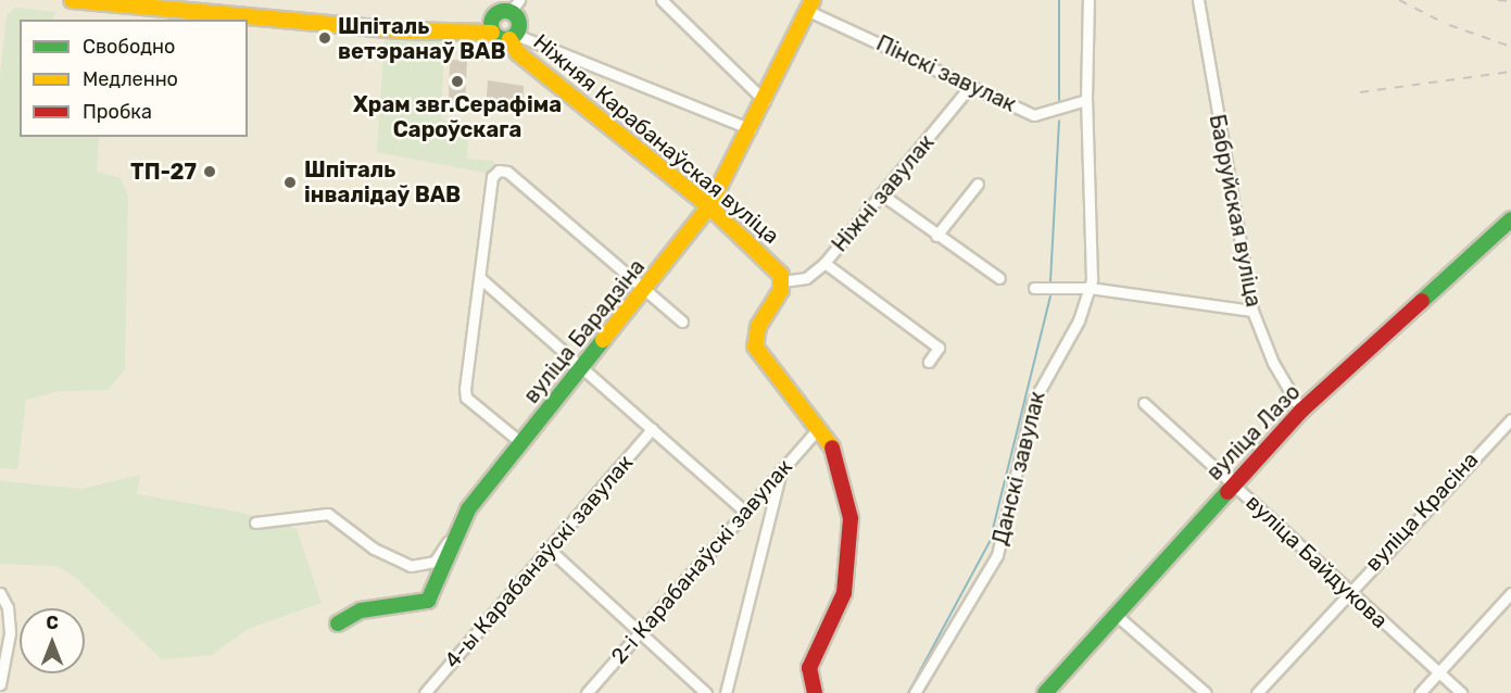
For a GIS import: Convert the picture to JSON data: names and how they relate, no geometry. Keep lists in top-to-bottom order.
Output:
{
  "streets": {
    "main road": ["Ніжняя Карабанаўская вуліца", "вуліца Барадзіна", "вуліца Лазо"],
    "street": [
      "Пінскі завулак",
      "Ніжні завулак",
      "Бабруйская вуліца",
      "Данскі завулак",
      "вуліца Красіна",
      "4-ы Карабанаўскі завулак",
      "2-і Карабанаўскі завулак",
      "вуліца Байдукова"
    ]
  },
  "crossings": [
    ["Пінскі завулак", "Ніжні завулак"],
    ["Пінскі завулак", "вуліца Барадзіна"],
    ["Пінскі завулак", "Данскі завулак"],
    ["Ніжняя Карабанаўская вуліца", "Ніжні завулак"],
    ["Ніжняя Карабанаўская вуліца", "вуліца Барадзіна"],
    ["Бабруйская вуліца", "вуліца Лазо"],
    ["вуліца Лазо", "вуліца Байдукова"],
    ["вуліца Красіна", "вуліца Байдукова"]
  ],
  "places": [
    "Шпіталь ветэранаў ВАВ",
    "Храм звг.Серафіма Сароўскага",
    "ТП-27",
    "Шпіталь інвалідаў ВАВ"
  ],
  "legend": ["Свободно", "Медленно", "Пробка"],
  "north": "top"
}
